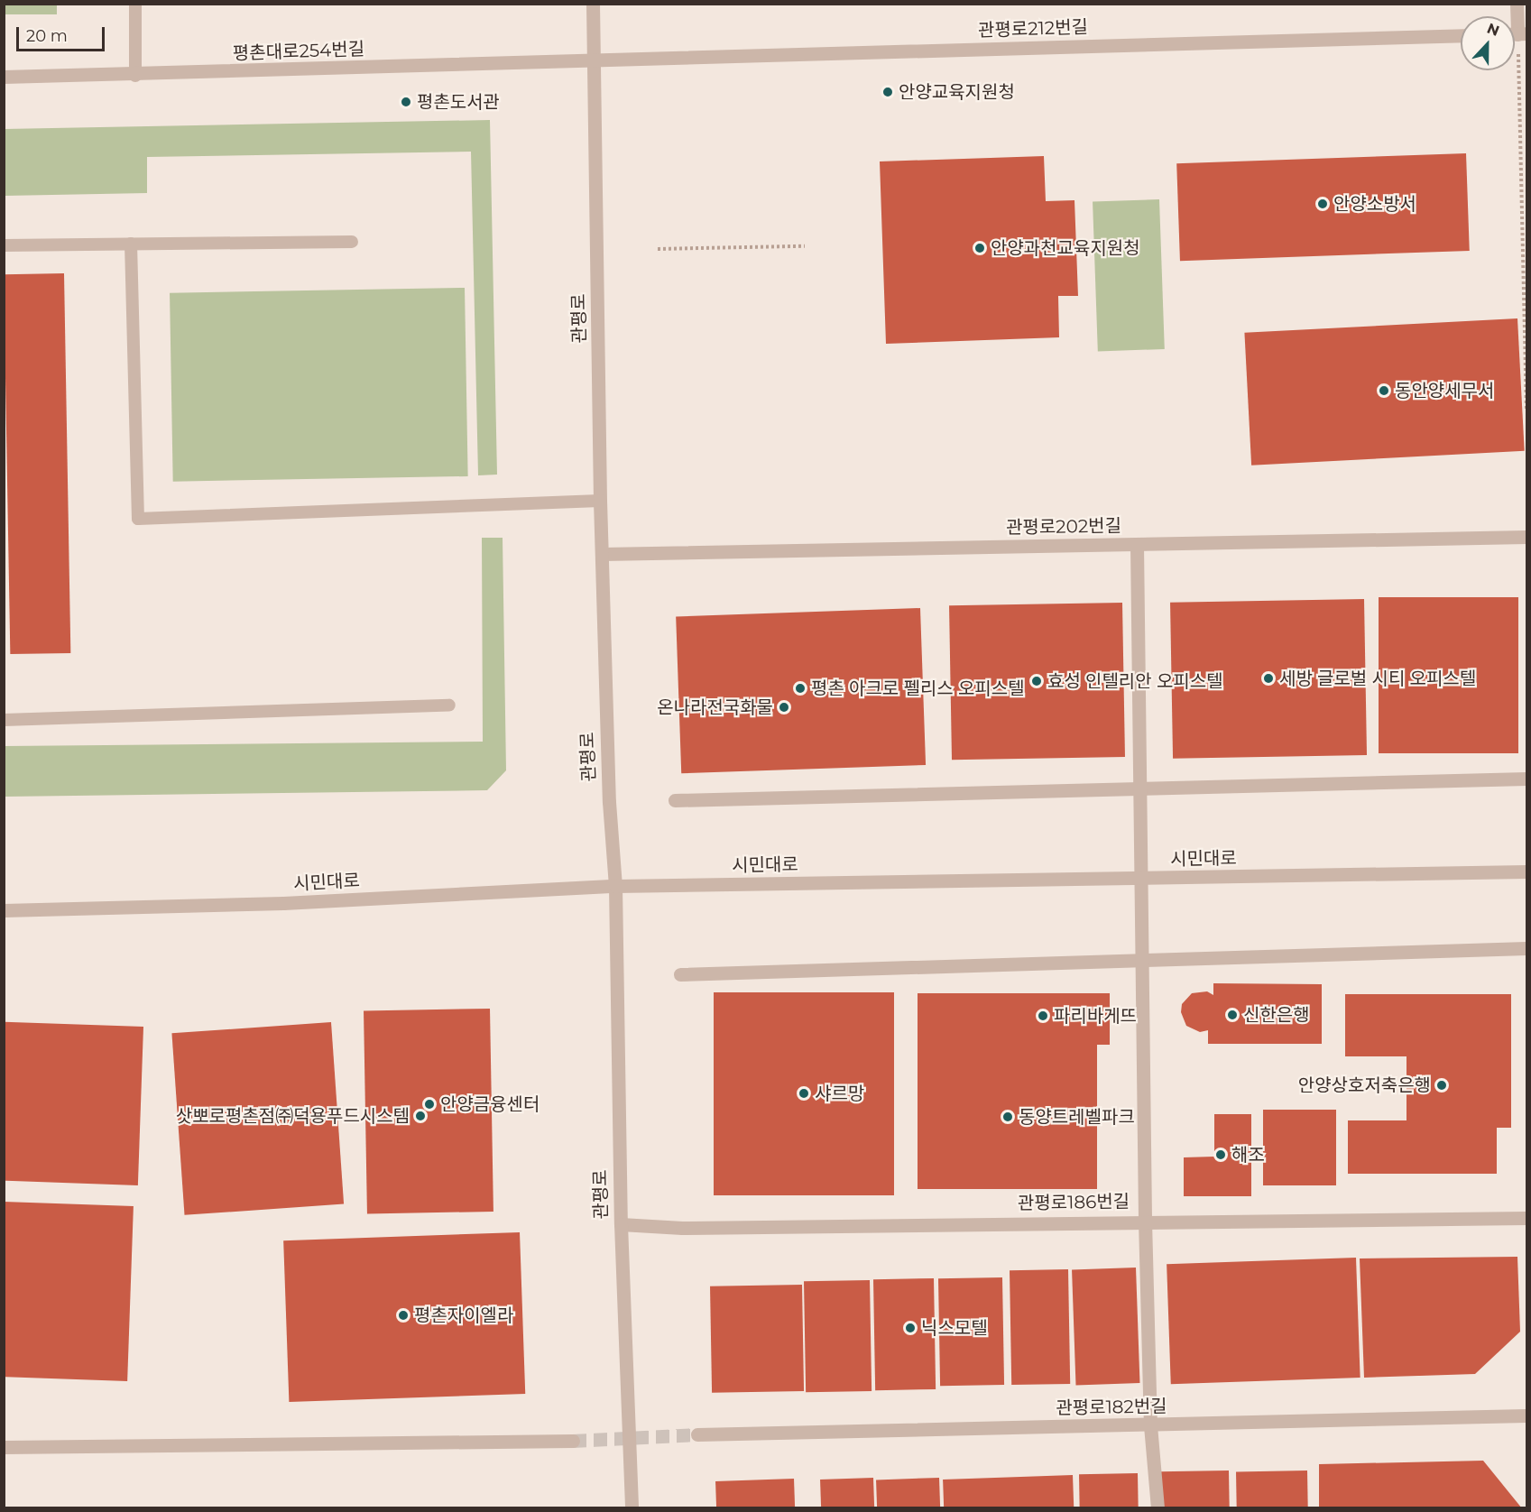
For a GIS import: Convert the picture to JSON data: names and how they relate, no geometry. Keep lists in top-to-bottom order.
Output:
{
  "streets": {
    "street": [
      "관평로212번길",
      "평촌대로254번길",
      "관평로",
      "관평로202번길",
      "시민대로",
      "관평로186번길",
      "관평로182번길"
    ]
  },
  "crossings": [
    ["관평로212번길", "평촌대로254번길"],
    ["관평로212번길", "관평로"],
    ["평촌대로254번길", "관평로"],
    ["관평로", "관평로202번길"],
    ["관평로", "시민대로"],
    ["관평로", "관평로186번길"]
  ],
  "places": [
    "안양교육지원청",
    "평촌도서관",
    "안양소방서",
    "안양과천교육지원청",
    "동안양세무서",
    "세방 글로벌 시티 오피스텔",
    "효성 인텔리안 오피스텔",
    "평촌 아크로 펠리스 오피스텔",
    "온나라전국화물",
    "신한은행",
    "파리바게뜨",
    "안양상호저축은행",
    "샤르망",
    "안양금융센터",
    "삿뽀로평촌점㈜덕용푸드시스템",
    "동양트레벨파크",
    "해조",
    "평촌자이엘라",
    "닉스모텔"
  ],
  "scale_bar": "20 m",
  "north": "top"
}
